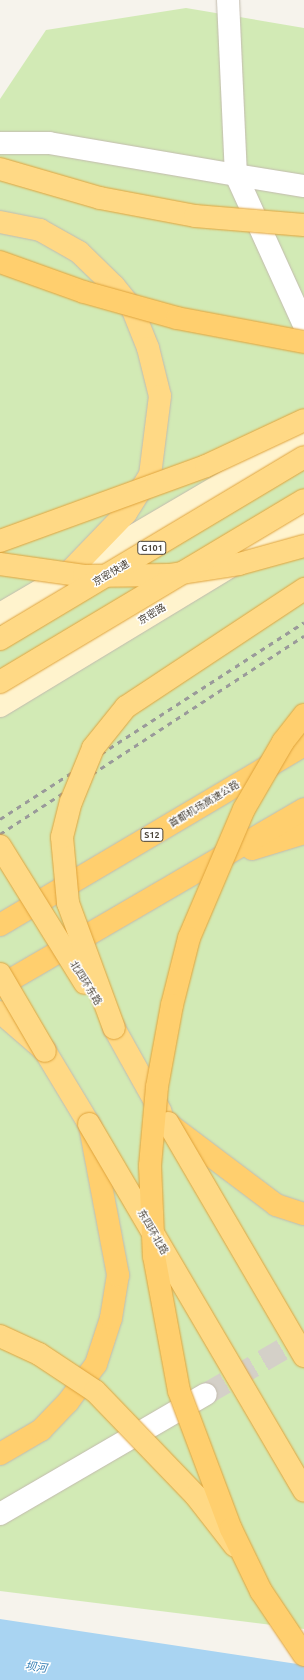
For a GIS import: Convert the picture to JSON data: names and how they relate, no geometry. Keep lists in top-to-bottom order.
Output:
{
  "streets": {
    "highway": [
      "G101",
      "京密快速",
      "首都机场高速公路",
      "S12",
      "北四环东路",
      "东四环北路"
    ],
    "main road": ["京密路"]
  },
  "water": ["坝河"]
}
